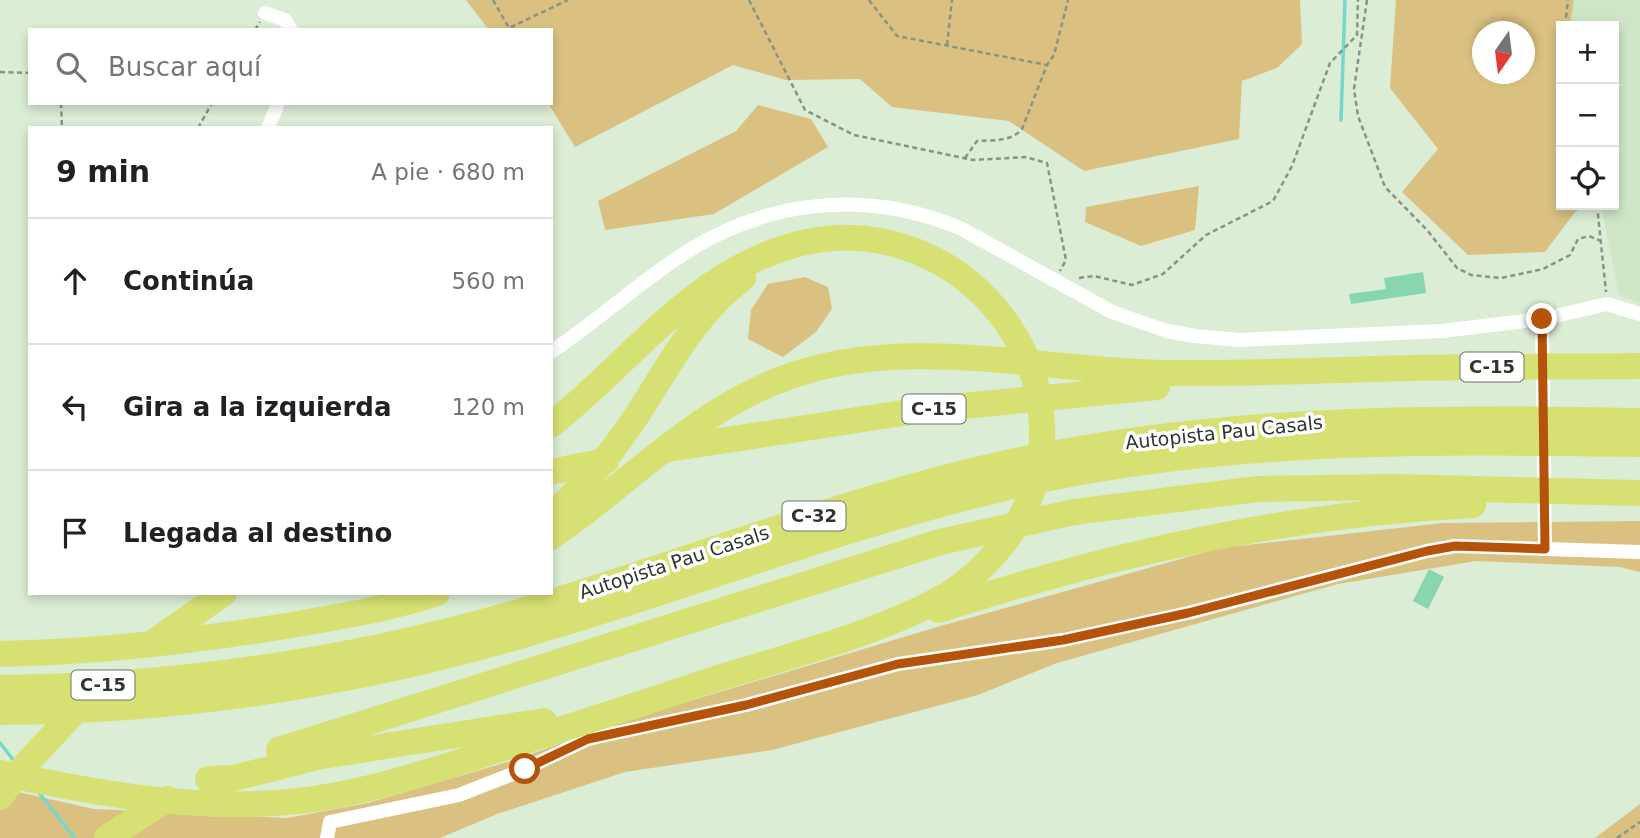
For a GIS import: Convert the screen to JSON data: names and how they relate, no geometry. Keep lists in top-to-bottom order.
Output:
{
  "streets": {
    "highway": ["C-15", "Autopista Pau Casals", "C-32"]
  },
  "north": "bottom",
  "page": {
    "map_buttons": ["+", "−"],
    "search": "Buscar aquí",
    "heading": ["9 min", "A pie · 680 m"],
    "list": [
      ["Continúa", "560 m"],
      ["Gira a la izquierda", "120 m"],
      "Llegada al destino"
    ]
  }
}
